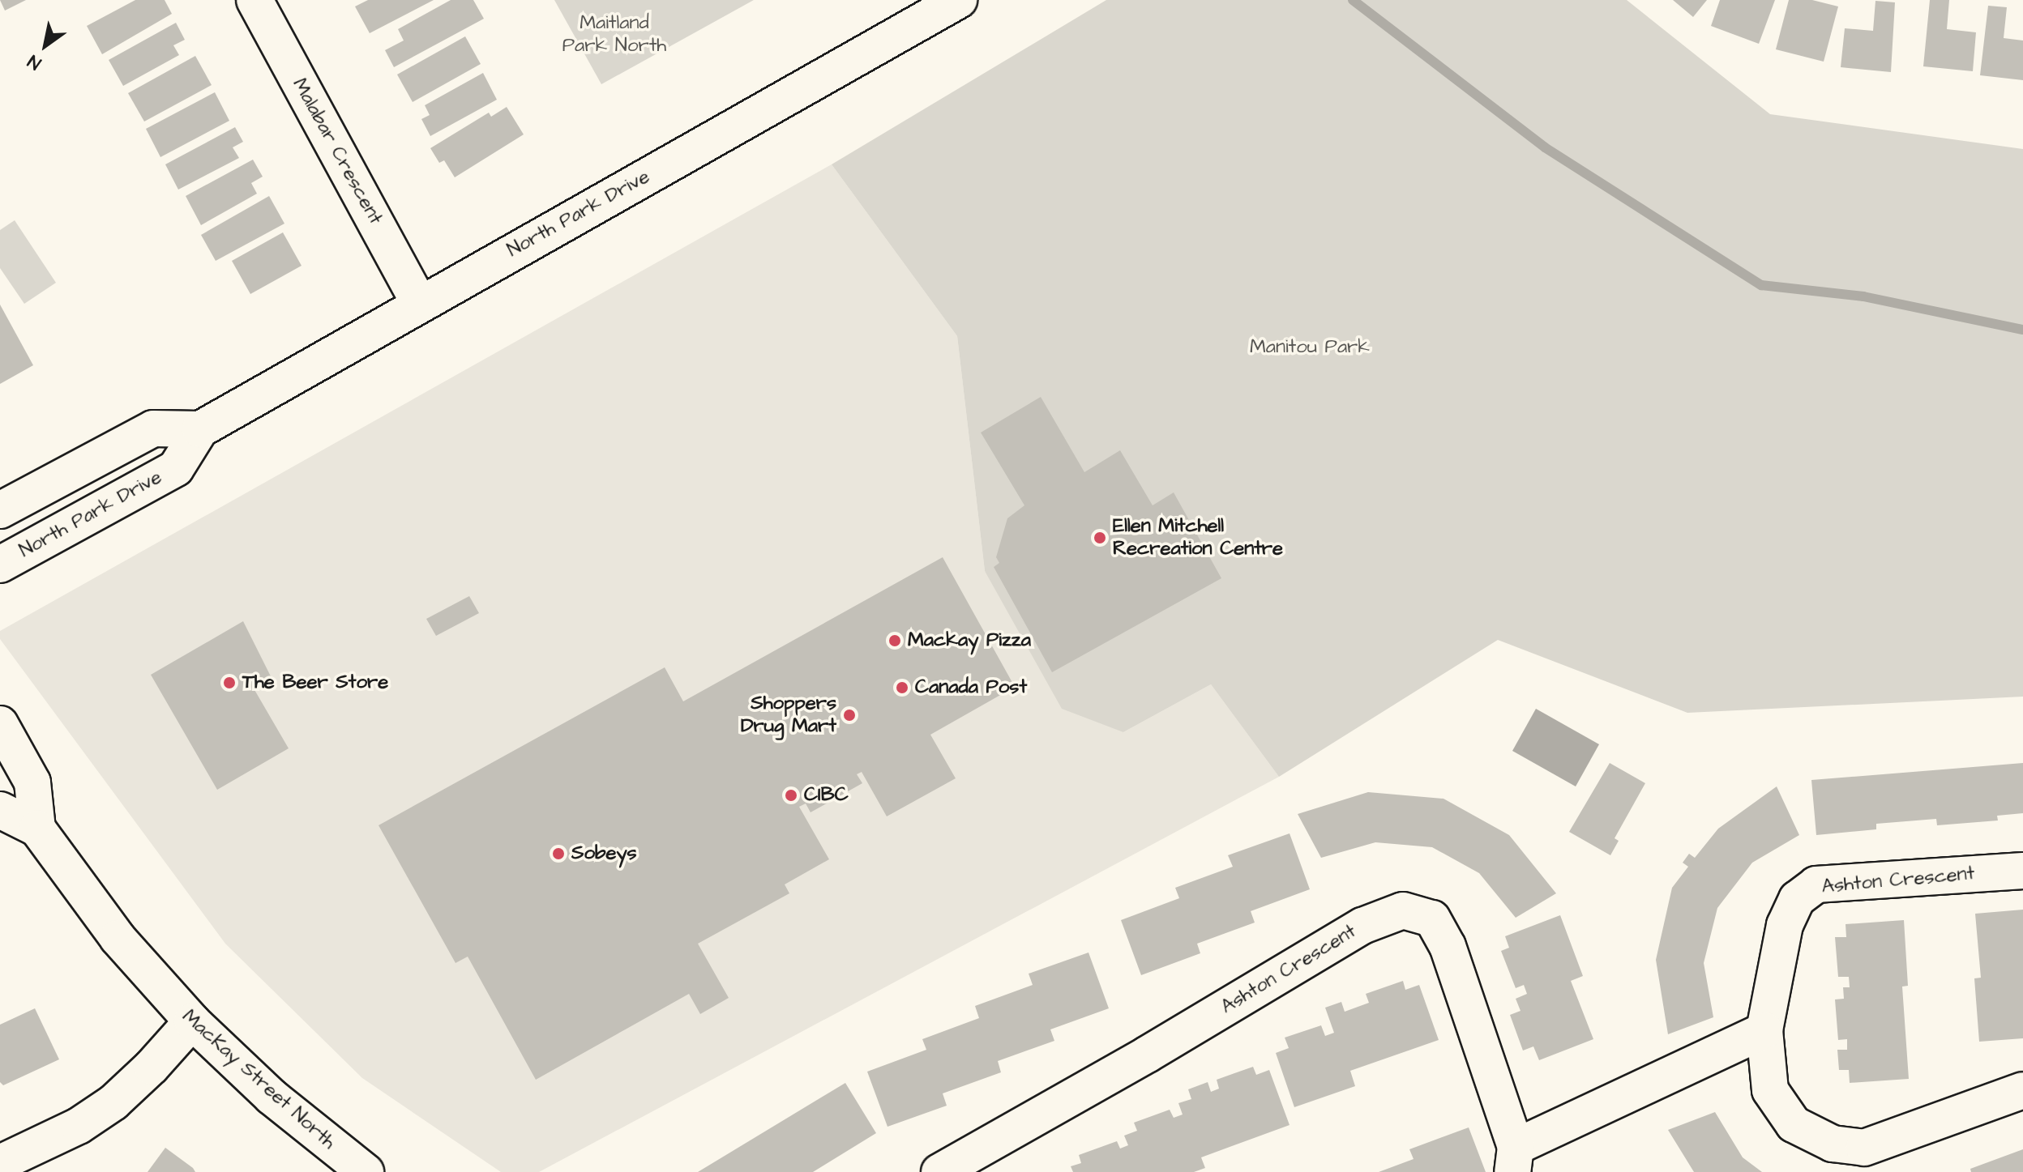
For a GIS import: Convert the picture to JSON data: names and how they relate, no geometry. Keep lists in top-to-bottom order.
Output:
{
  "streets": {
    "street": [
      "Malabar Crescent",
      "North Park Drive",
      "Ashton Crescent",
      "MacKay Street North"
    ]
  },
  "crossings": [
    ["Malabar Crescent", "North Park Drive"]
  ],
  "parks": ["Maitland Park North", "Manitou Park"],
  "places": [
    "Ellen Mitchell Recreation Centre",
    "Mackay Pizza",
    "The Beer Store",
    "Canada Post",
    "Shoppers Drug Mart",
    "CIBC",
    "Sobeys"
  ],
  "north": "bottom left"
}
